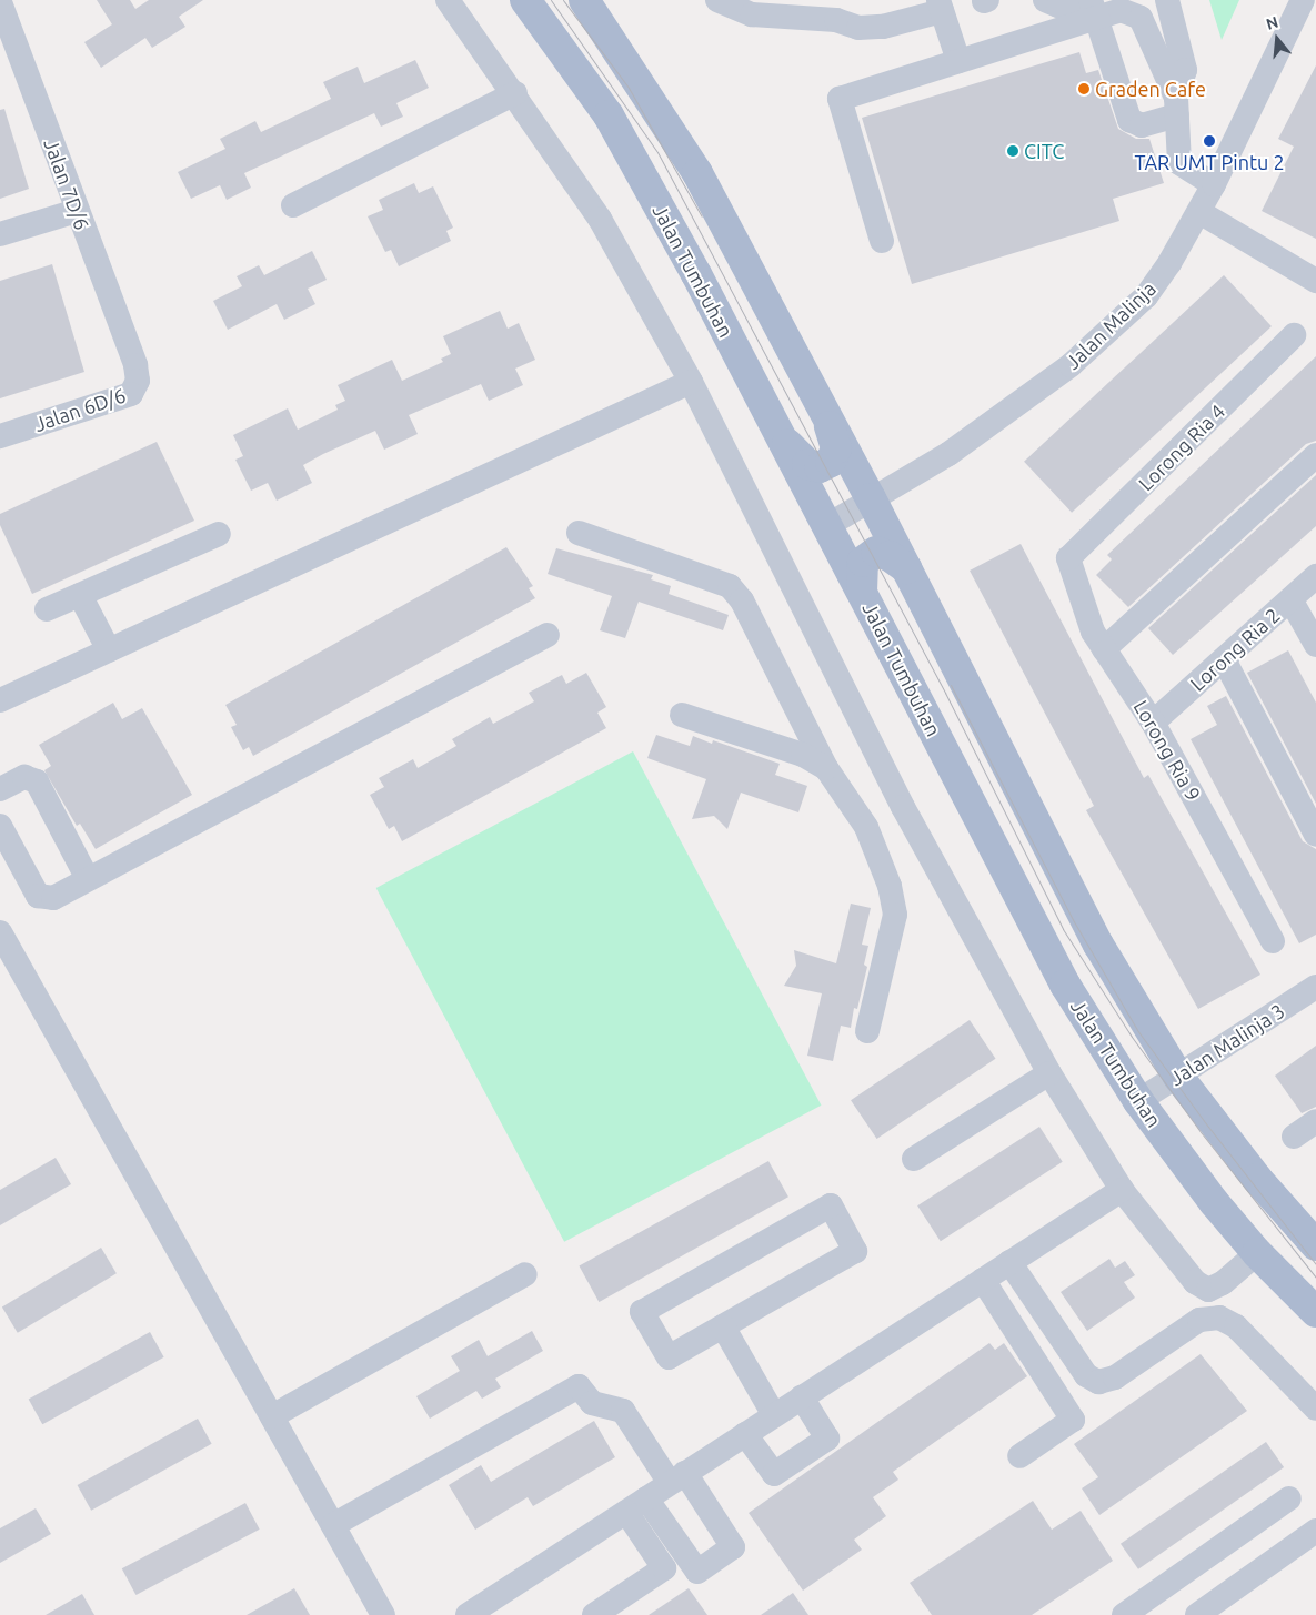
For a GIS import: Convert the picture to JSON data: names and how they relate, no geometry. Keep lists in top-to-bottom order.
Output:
{
  "streets": {
    "main road": ["Jalan Tumbuhan"],
    "street": [
      "Jalan 7D/6",
      "Jalan Malinja",
      "Jalan 6D/6",
      "Lorong Ria 4",
      "Lorong Ria 2",
      "Lorong Ria 9",
      "Jalan Malinja 3"
    ]
  },
  "crossings": [
    ["Jalan 7D/6", "Jalan 6D/6"],
    ["Jalan Tumbuhan", "Jalan Malinja"],
    ["Jalan Tumbuhan", "Jalan Malinja 3"],
    ["Lorong Ria 4", "Lorong Ria 9"],
    ["Lorong Ria 2", "Lorong Ria 9"]
  ],
  "places": ["Graden Cafe", "TAR UMT Pintu 2", "CITC"],
  "north": "top"
}
